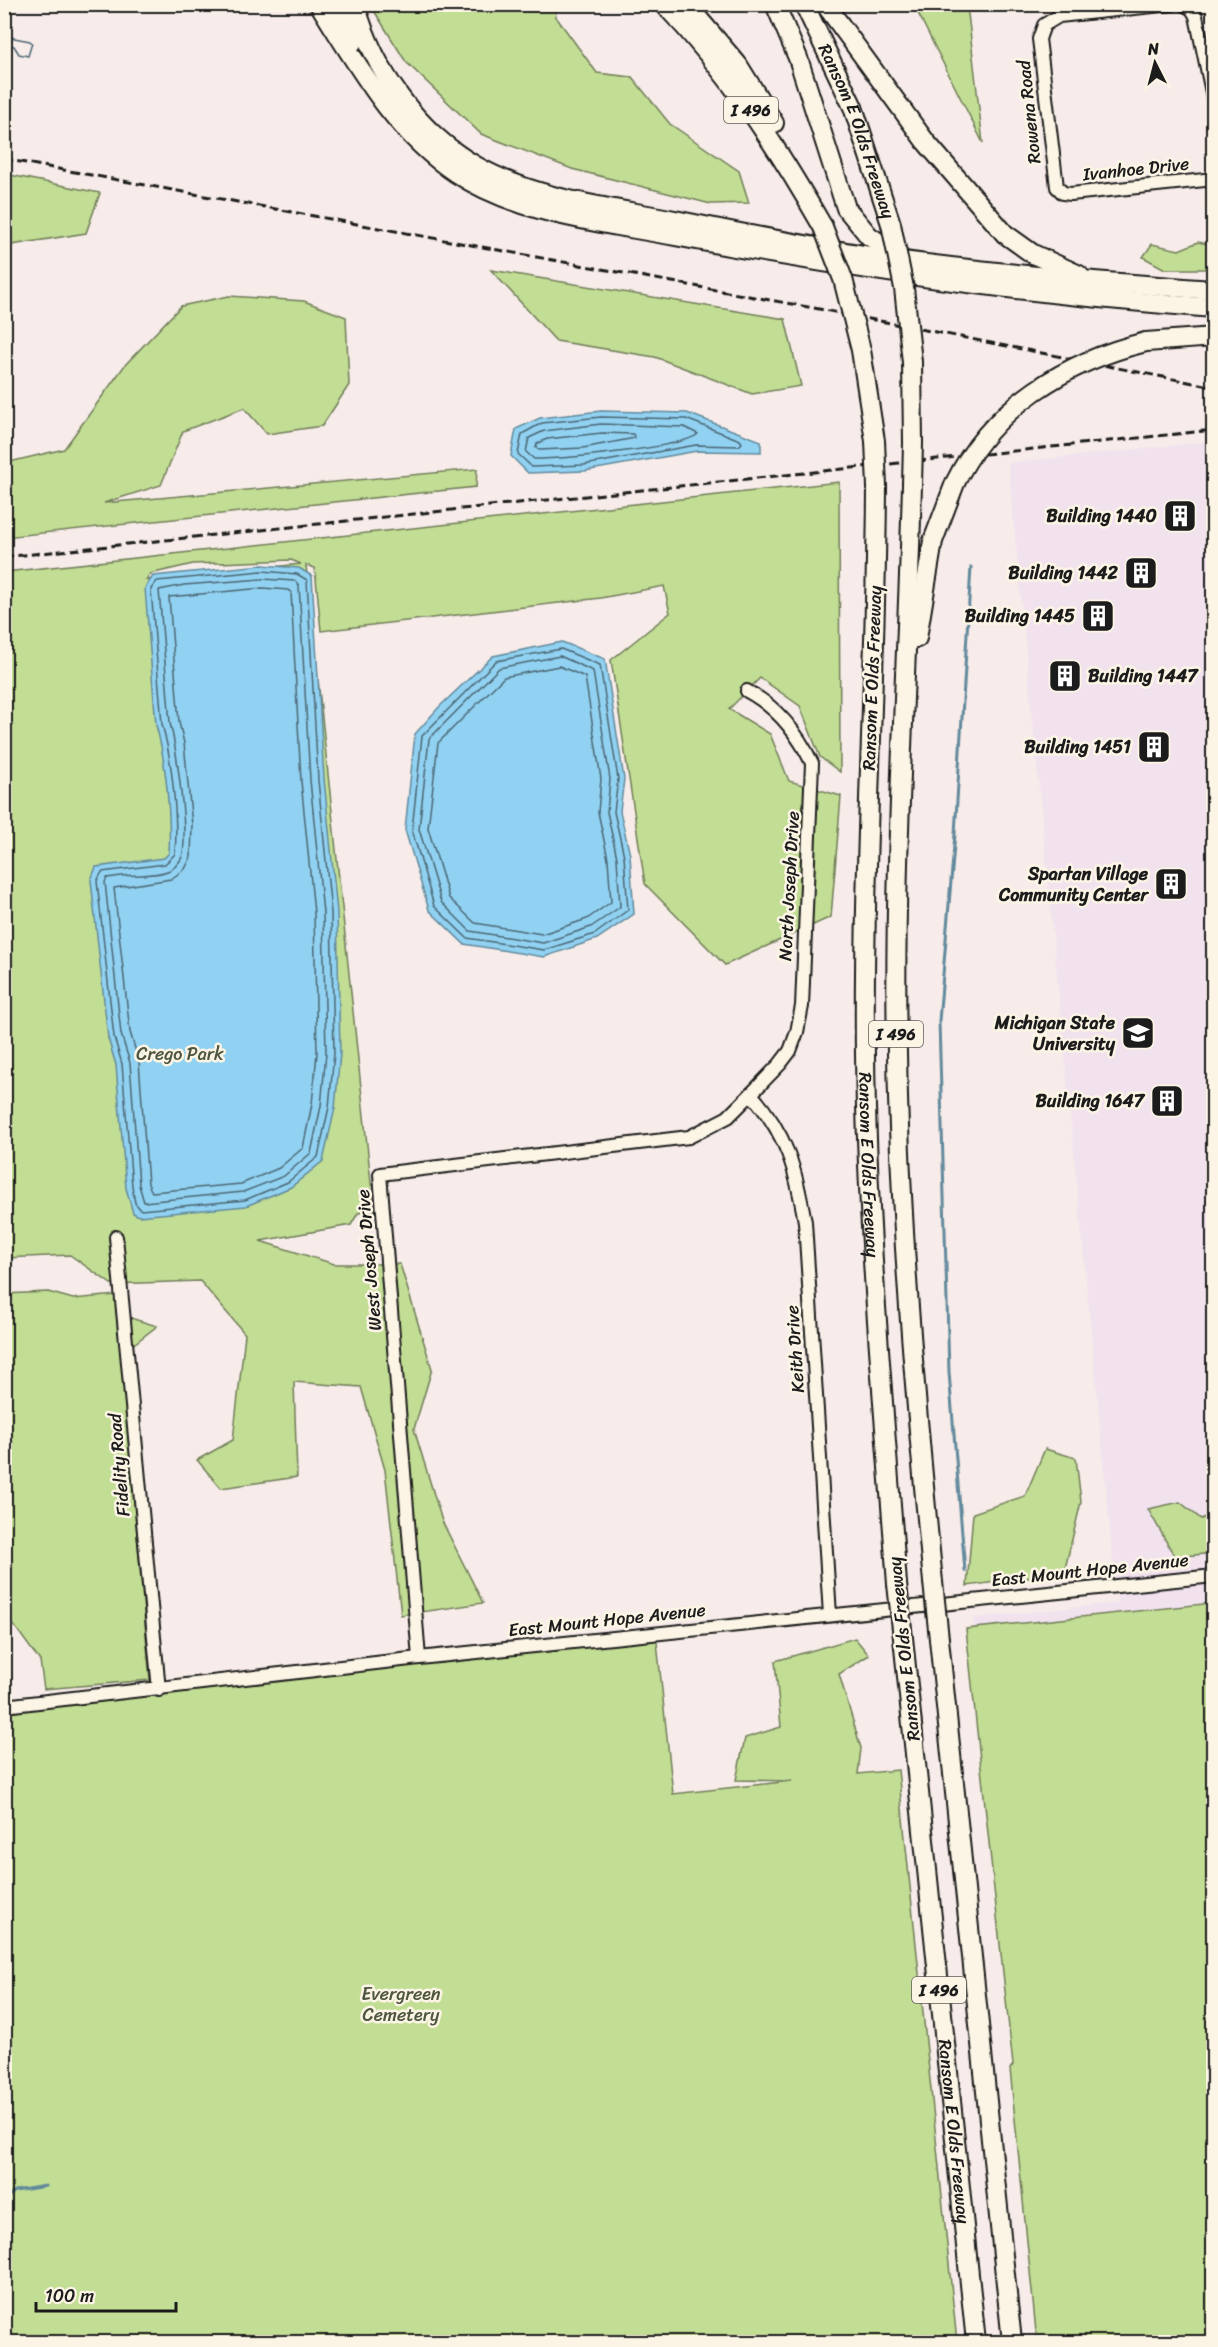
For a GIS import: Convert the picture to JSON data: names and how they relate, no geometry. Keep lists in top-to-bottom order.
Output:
{
  "streets": {
    "highway": ["I 496", "Ransom E Olds Freeway"],
    "street": [
      "Rowena Road",
      "Ivanhoe Drive",
      "North Joseph Drive",
      "West Joseph Drive",
      "Keith Drive",
      "Fidelity Road",
      "East Mount Hope Avenue"
    ]
  },
  "crossings": [
    ["Rowena Road", "Ivanhoe Drive"],
    ["North Joseph Drive", "West Joseph Drive"],
    ["North Joseph Drive", "Keith Drive"],
    ["West Joseph Drive", "Keith Drive"],
    ["West Joseph Drive", "East Mount Hope Avenue"],
    ["Keith Drive", "East Mount Hope Avenue"],
    ["Fidelity Road", "East Mount Hope Avenue"]
  ],
  "parks": ["Crego Park", "Evergreen Cemetery"],
  "places": {
    "building": [
      "Building 1440",
      "Building 1442",
      "Building 1445",
      "Building 1447",
      "Building 1451",
      "Spartan Village Community Center",
      "Building 1647"
    ],
    "school or university": ["Michigan State University"]
  },
  "scale_bar": "100 m",
  "north": "top"
}
